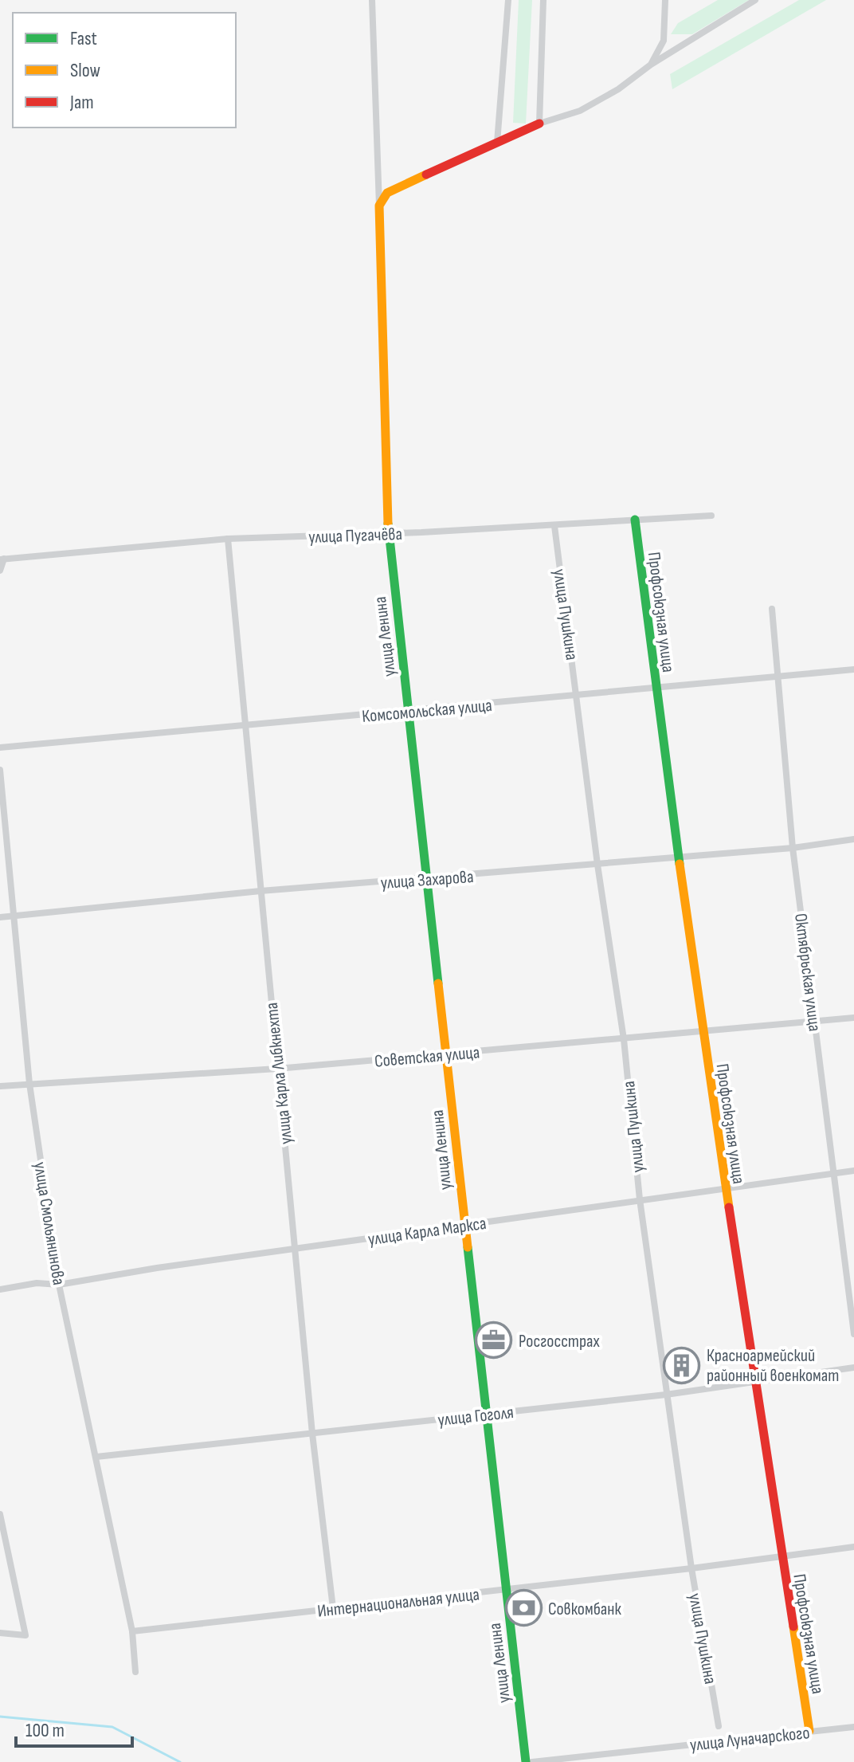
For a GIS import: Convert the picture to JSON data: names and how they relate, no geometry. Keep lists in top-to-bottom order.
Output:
{
  "streets": {
    "street": [
      "улица Пугачёва",
      "Профсоюзная улица",
      "улица Пушкина",
      "улица Ленина",
      "Комсомольская улица",
      "улица Захарова",
      "Октябрьская улица",
      "Советская улица",
      "улица Карла Либкнехта",
      "улица Смольянинова",
      "улица Карла Маркса",
      "улица Гоголя",
      "Интернациональная улица",
      "улица Луначарского"
    ]
  },
  "crossings": [
    ["улица Пугачёва", "Профсоюзная улица"],
    ["улица Пугачёва", "улица Пушкина"],
    ["улица Пугачёва", "улица Ленина"],
    ["улица Пугачёва", "улица Карла Либкнехта"],
    ["Профсоюзная улица", "Комсомольская улица"],
    ["Профсоюзная улица", "улица Захарова"],
    ["Профсоюзная улица", "Советская улица"],
    ["Профсоюзная улица", "улица Карла Маркса"],
    ["Профсоюзная улица", "улица Гоголя"],
    ["Профсоюзная улица", "Интернациональная улица"],
    ["Профсоюзная улица", "улица Луначарского"],
    ["улица Пушкина", "Комсомольская улица"],
    ["улица Пушкина", "улица Захарова"],
    ["улица Пушкина", "Советская улица"],
    ["улица Пушкина", "улица Карла Маркса"],
    ["улица Пушкина", "улица Гоголя"],
    ["улица Пушкина", "Интернациональная улица"],
    ["улица Ленина", "Комсомольская улица"],
    ["улица Ленина", "улица Захарова"],
    ["улица Ленина", "Советская улица"],
    ["улица Ленина", "улица Карла Маркса"],
    ["улица Ленина", "улица Гоголя"],
    ["улица Ленина", "Интернациональная улица"],
    ["Комсомольская улица", "Октябрьская улица"],
    ["Комсомольская улица", "улица Карла Либкнехта"],
    ["улица Захарова", "Октябрьская улица"],
    ["улица Захарова", "улица Карла Либкнехта"],
    ["улица Захарова", "улица Смольянинова"],
    ["Октябрьская улица", "Советская улица"],
    ["Октябрьская улица", "улица Карла Маркса"],
    ["Советская улица", "улица Карла Либкнехта"],
    ["Советская улица", "улица Смольянинова"],
    ["улица Карла Либкнехта", "улица Карла Маркса"],
    ["улица Карла Либкнехта", "улица Гоголя"],
    ["улица Карла Либкнехта", "Интернациональная улица"],
    ["улица Смольянинова", "улица Карла Маркса"],
    ["улица Смольянинова", "улица Гоголя"],
    ["улица Смольянинова", "Интернациональная улица"]
  ],
  "places": {
    "office": ["Росгосстрах"],
    "building": ["Красноармейский районный военкомат"],
    "bank": ["Совкомбанк"]
  },
  "legend": ["Fast", "Slow", "Jam"],
  "scale_bar": "100 m"
}
